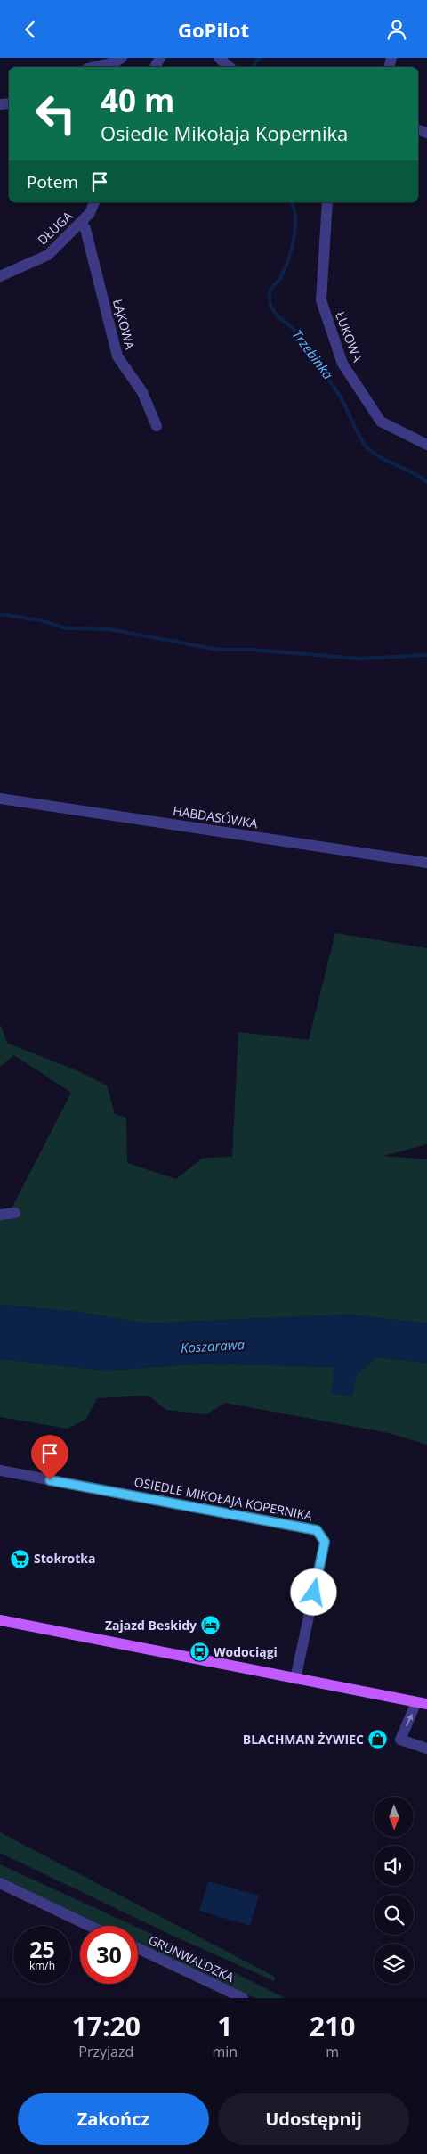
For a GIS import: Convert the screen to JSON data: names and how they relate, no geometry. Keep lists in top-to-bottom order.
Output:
{
  "streets": {
    "street": [
      "DŁUGA",
      "ŁĄKOWA",
      "ŁUKOWA",
      "HABDASÓWKA",
      "OSIEDLE MIKOŁAJA KOPERNIKA",
      "GRUNWALDZKA"
    ]
  },
  "crossings": [
    ["DŁUGA", "ŁĄKOWA"]
  ],
  "water": ["Trzebinka", "Koszarawa"],
  "places": {
    "supermarket": ["Stokrotka"],
    "hotel": ["Zajazd Beskidy"],
    "bus stop": ["Wodociągi"],
    "shop": ["BLACHMAN ŻYWIEC"]
  },
  "north": "bottom",
  "page": {
    "header": "GoPilot",
    "turn": ["40 m", "Osiedle Mikołaja Kopernika"],
    "then": "Potem",
    "speed": "25 km/h",
    "limit": "30",
    "eta": [
      "17:20",
      "Przyjazd",
      "1",
      "min",
      "210",
      "m"
    ],
    "buttons": ["Zakończ", "Udostępnij"]
  }
}
